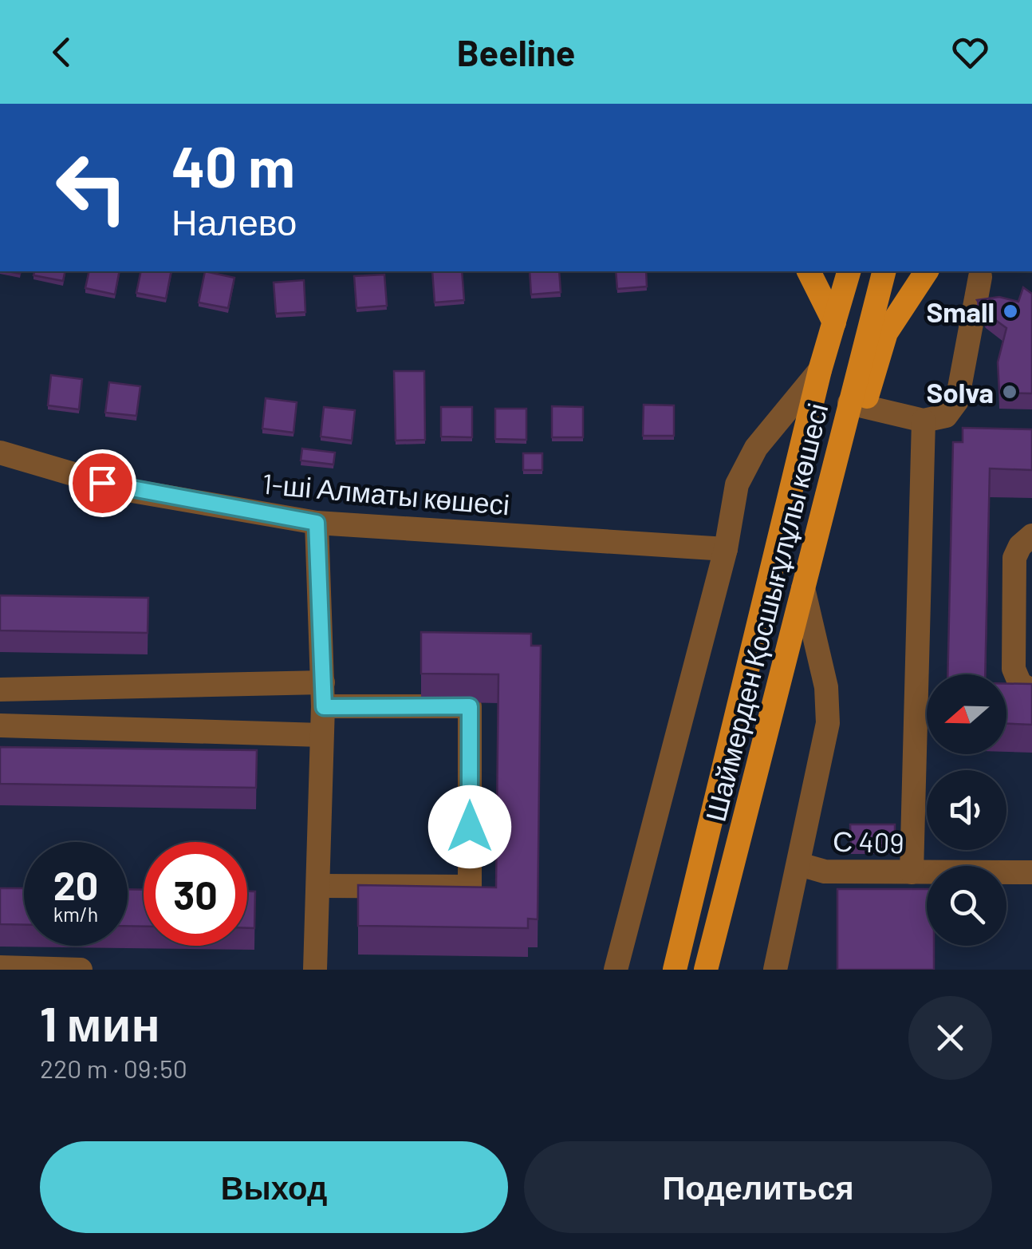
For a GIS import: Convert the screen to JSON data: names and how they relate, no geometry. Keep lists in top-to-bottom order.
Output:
{
  "streets": {
    "main road": ["Шаймерден Қосшығұлұлы көшесі"],
    "street": ["1-ші Алматы көшесі", "С 409"]
  },
  "places": ["Small", "Solva"],
  "north": "left",
  "page": {
    "header": "Beeline",
    "turn": ["40 m", "Налево"],
    "speed": "20 km/h",
    "limit": "30",
    "heading": ["1 мин", "220 m · 09:50"],
    "buttons": ["Выход", "Поделиться"]
  }
}
